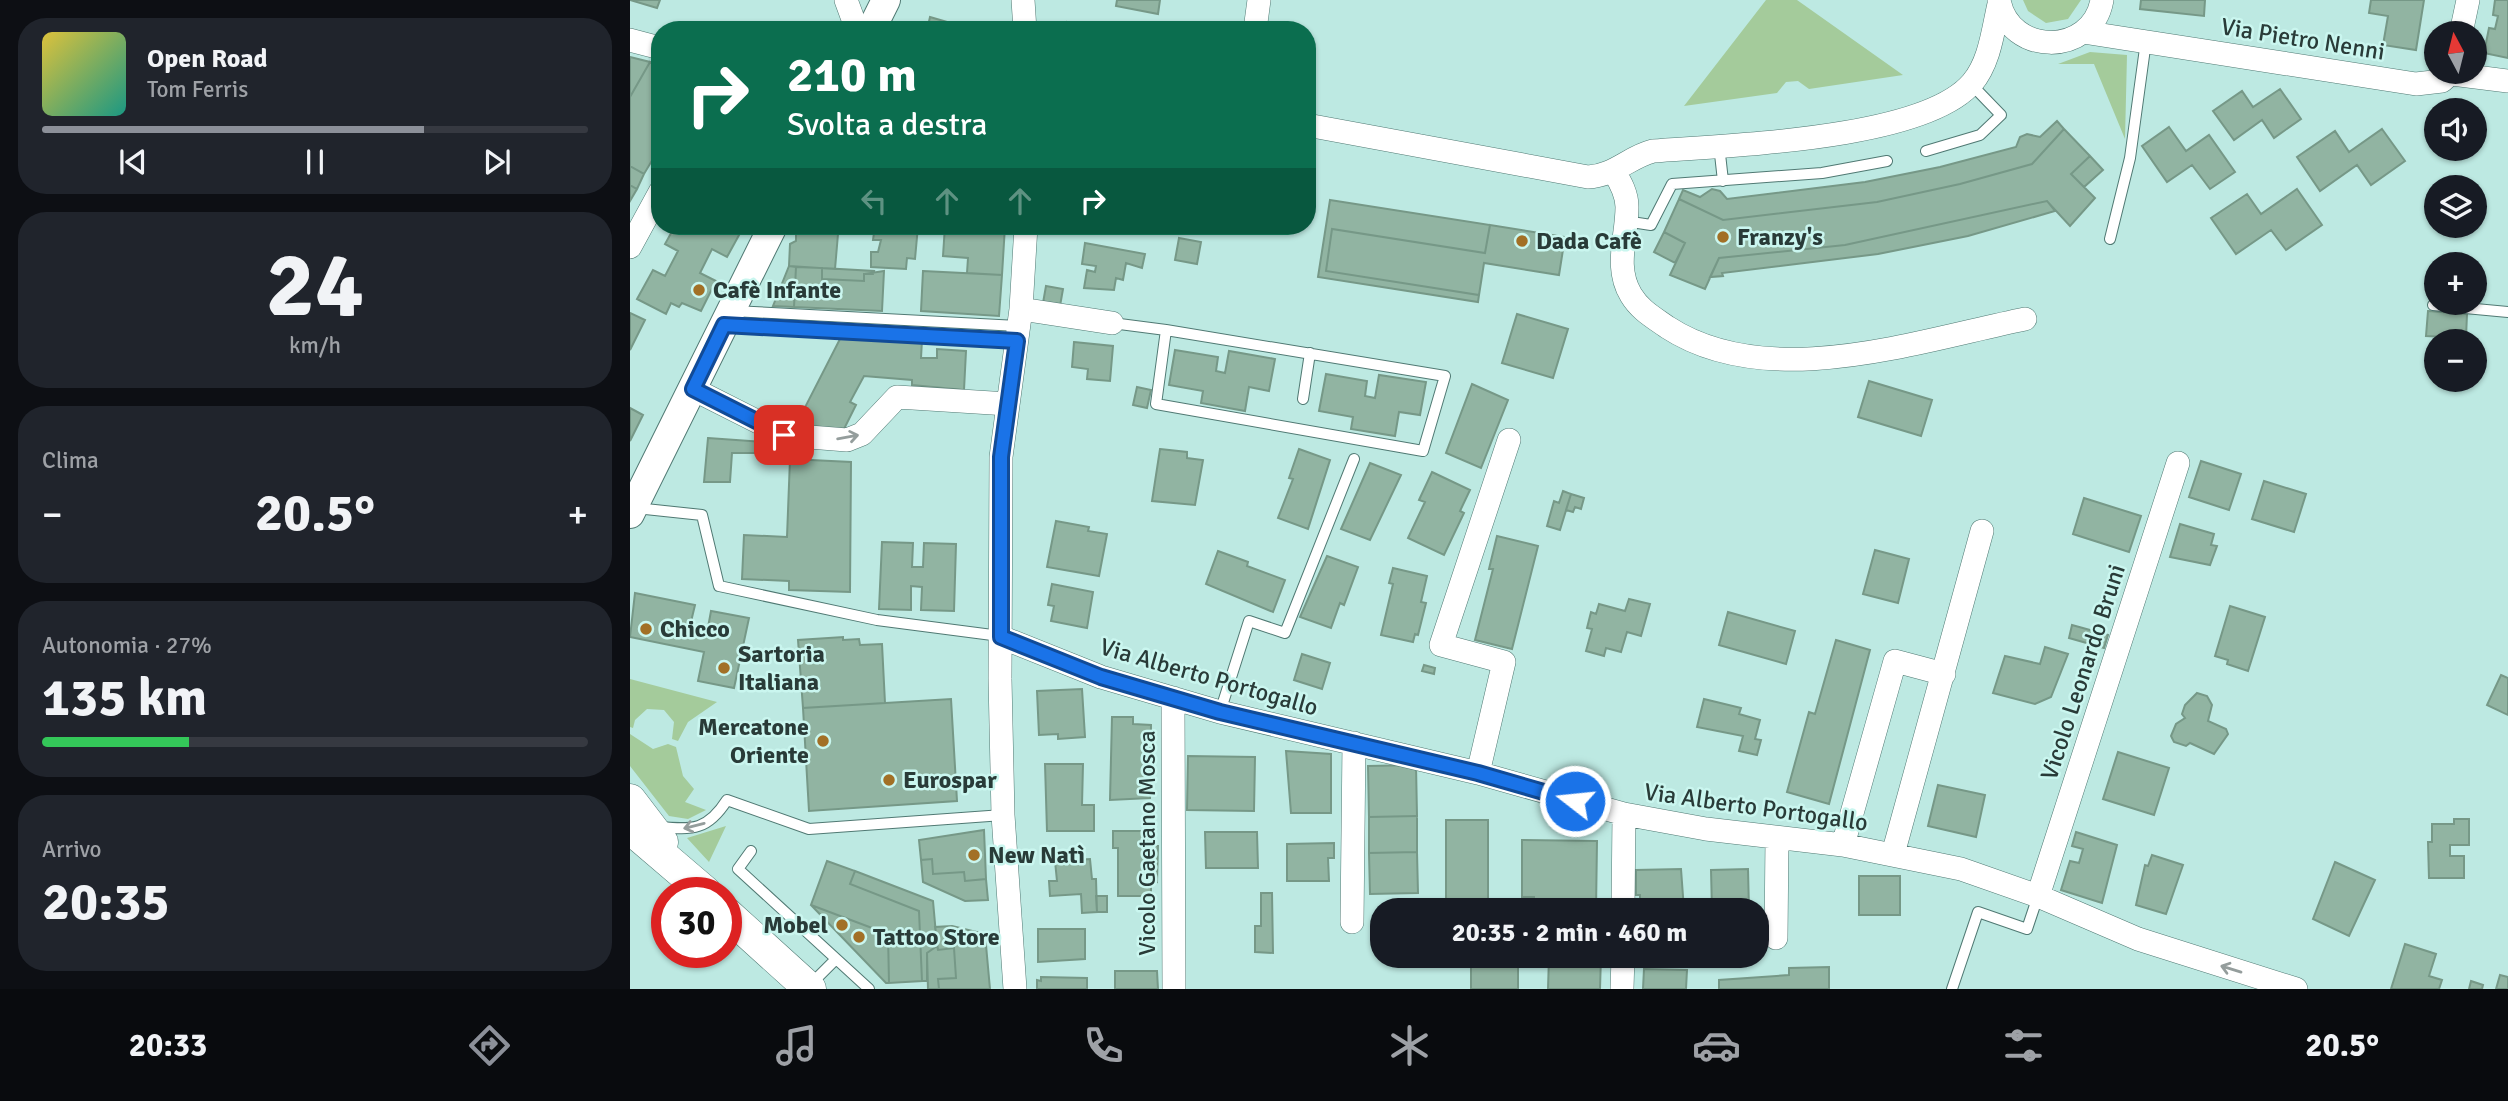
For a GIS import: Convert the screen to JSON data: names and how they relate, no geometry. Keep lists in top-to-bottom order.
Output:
{
  "streets": {
    "street": [
      "Via Pietro Nenni",
      "Vicolo Leonardo Bruni",
      "Via Alberto Portogallo",
      "Vicolo Gaetano Mosca"
    ]
  },
  "crossings": [
    ["Vicolo Leonardo Bruni", "Via Alberto Portogallo"],
    ["Via Alberto Portogallo", "Vicolo Gaetano Mosca"]
  ],
  "places": [
    "Franzy's",
    "Dada Cafè",
    "Cafè Infante",
    "Chicco",
    "Sartoria Italiana",
    "Mercatone Oriente",
    "Eurospar",
    "New Natì",
    "Mobel",
    "Tattoo Store"
  ],
  "north": "top",
  "page": {
    "map_buttons": ["+", "−"],
    "turn": ["210 m", "Svolta a destra"],
    "song": ["Open Road", "Tom Ferris"],
    "tile": [
      ["24", "km/h"],
      "Clima",
      ["Autonomia · 27%", "135 km"],
      ["Arrivo", "20:35"]
    ],
    "heat": ["−", "20.5°", "+"],
    "limit": "30",
    "trip": "20:35 · 2 min · 460 m",
    "tabs": ["20:33", "20.5°"]
  }
}
